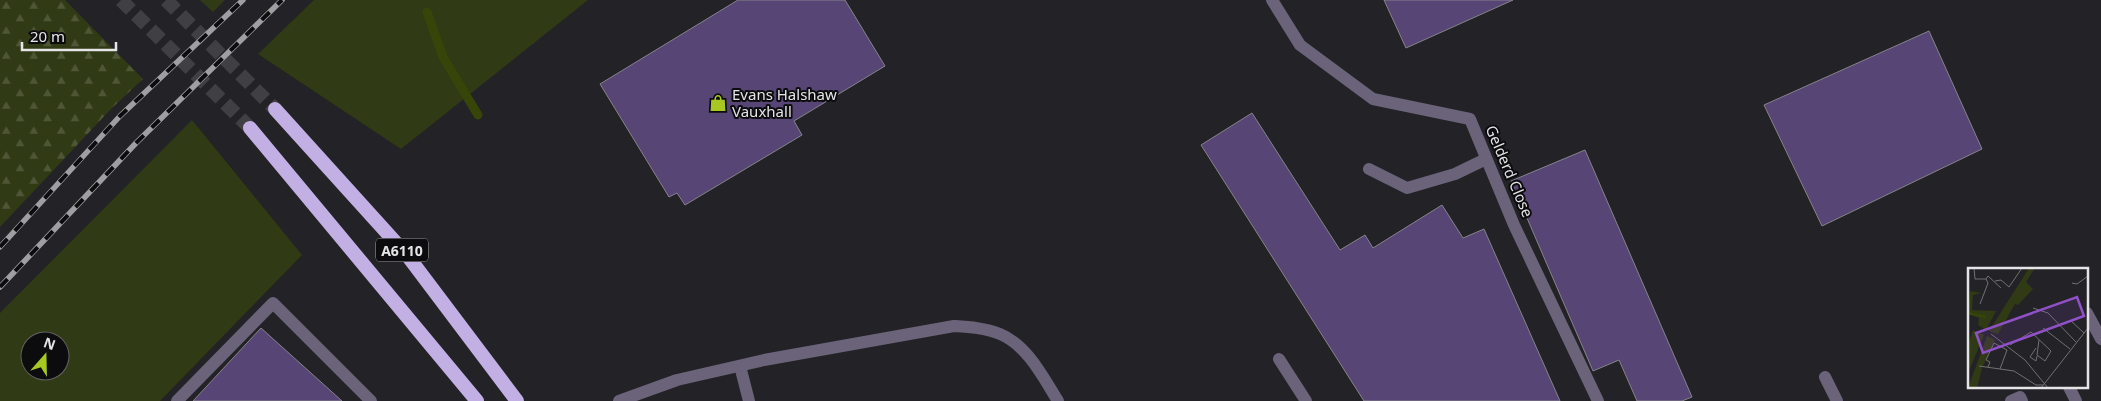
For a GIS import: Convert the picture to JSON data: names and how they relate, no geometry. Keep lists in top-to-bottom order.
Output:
{
  "streets": {
    "highway": ["A6110"],
    "street": ["Gelderd Close"]
  },
  "places": {
    "shop": ["Evans Halshaw Vauxhall"]
  },
  "scale_bar": "20 m",
  "north": "top"
}
